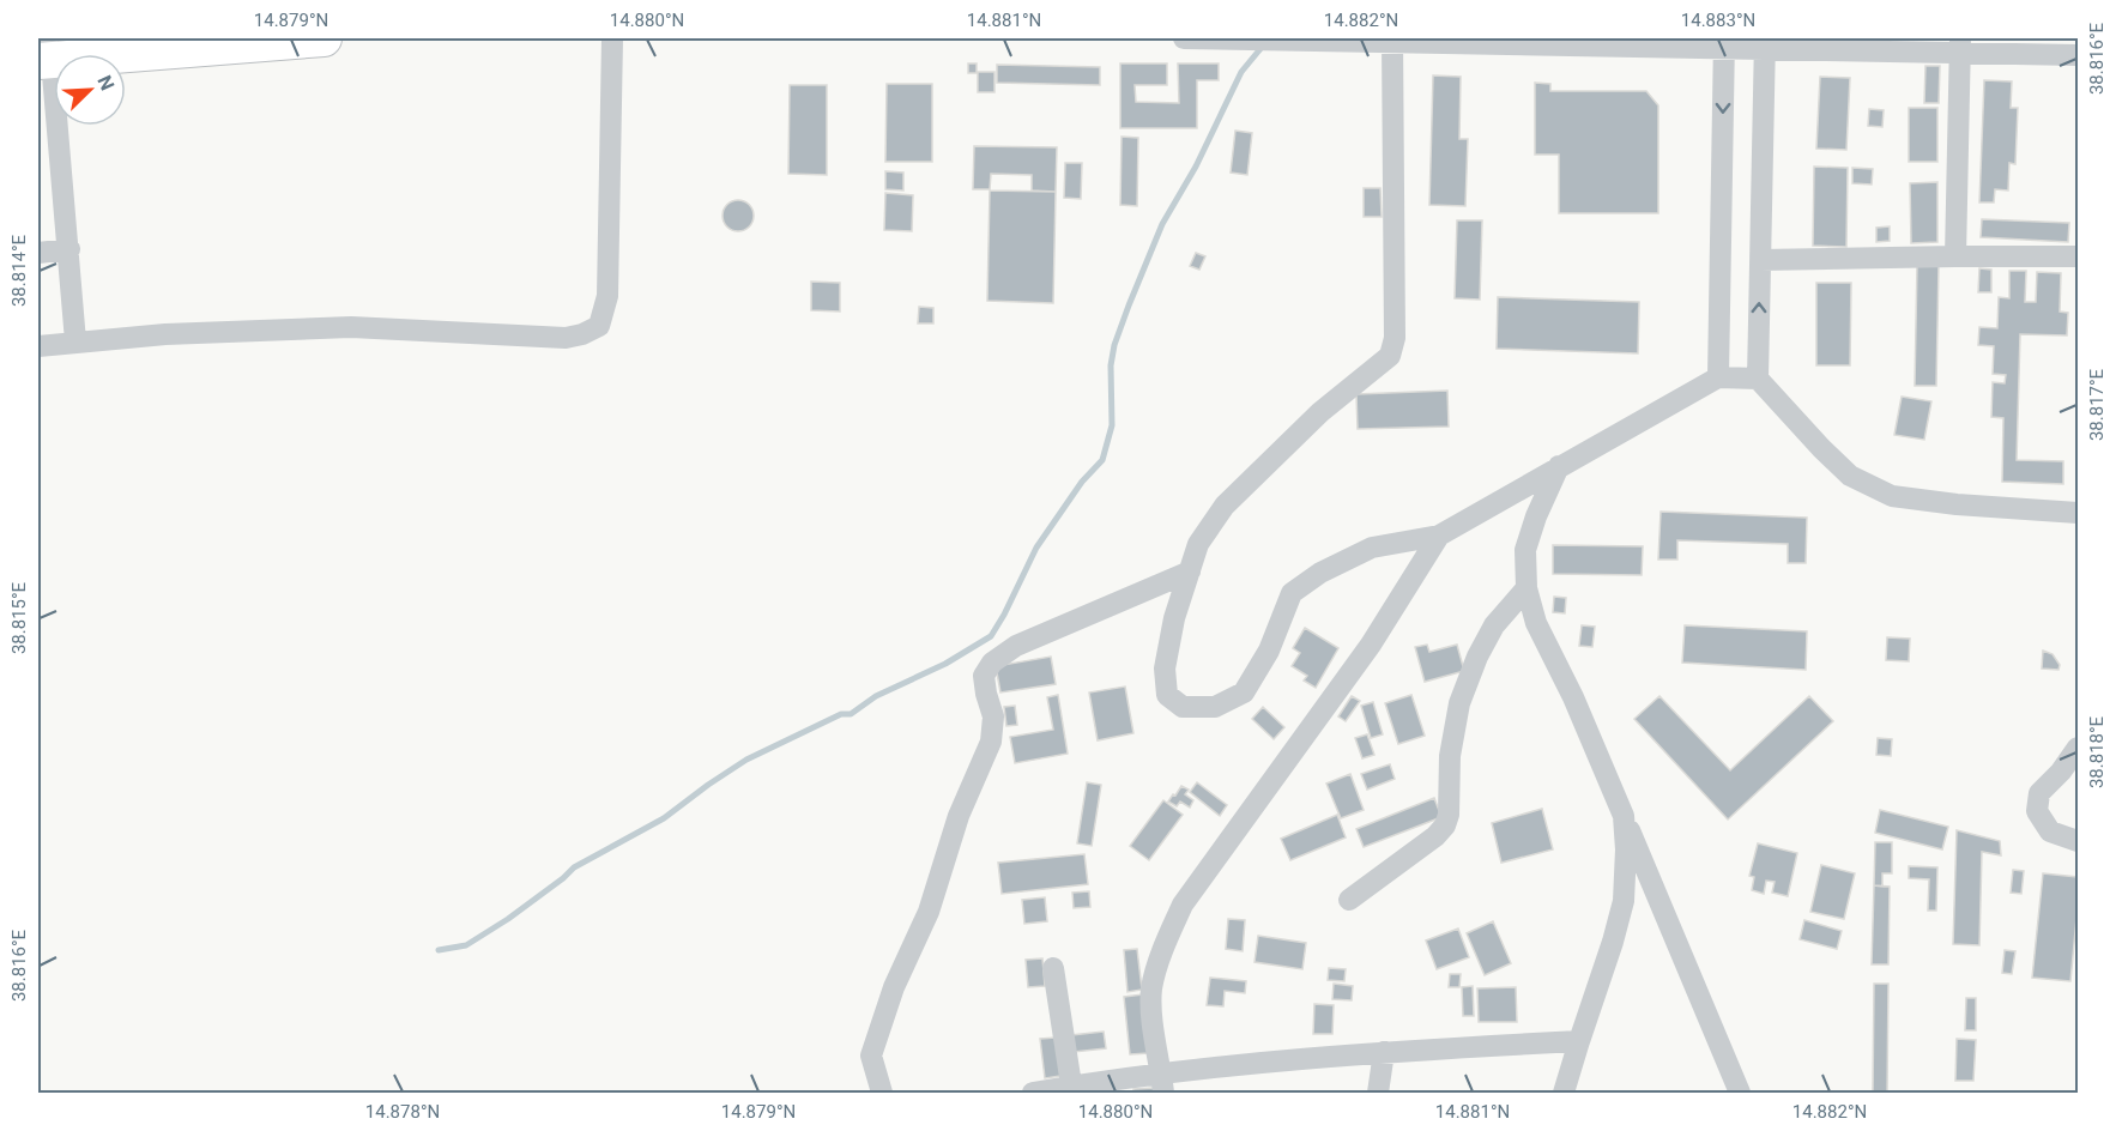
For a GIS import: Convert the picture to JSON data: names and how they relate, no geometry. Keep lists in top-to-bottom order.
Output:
{
  "north": "top right",
  "coordinates": [
    "14.879°N",
    "14.880°N",
    "14.881°N",
    "14.882°N",
    "14.883°N",
    "38.816°E",
    "38.814°E",
    "38.817°E",
    "38.815°E",
    "38.818°E",
    "14.878°N"
  ]
}
